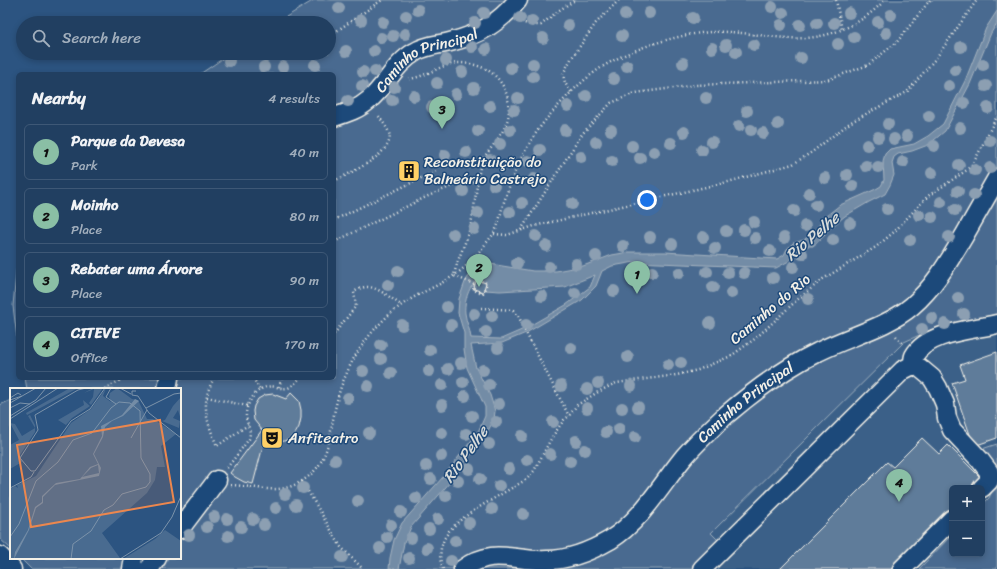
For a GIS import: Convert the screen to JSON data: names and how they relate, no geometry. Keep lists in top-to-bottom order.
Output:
{
  "streets": {
    "street": ["Caminho Principal"],
    "path": ["Caminho do Rio"]
  },
  "water": ["Rio Pelhe"],
  "places": {
    "building": ["Reconstituição do Balneário Castrejo"],
    "theatre": ["Anfiteatro"]
  },
  "page": {
    "search": "Search here",
    "heading": ["Nearby", "4 results"],
    "pins": [
      "3",
      "2",
      "1",
      "4"
    ],
    "list": [
      {
        "mark": "1",
        "name": "Parque da Devesa",
        "note": "Park",
        "value": "40 m"
      },
      {
        "mark": "2",
        "name": "Moinho",
        "note": "Place",
        "value": "80 m"
      },
      {
        "mark": "3",
        "name": "Rebater uma Árvore",
        "note": "Place",
        "value": "90 m"
      },
      {
        "mark": "4",
        "name": "CITEVE",
        "note": "Office",
        "value": "170 m"
      }
    ],
    "map_buttons": ["+", "−"]
  }
}
